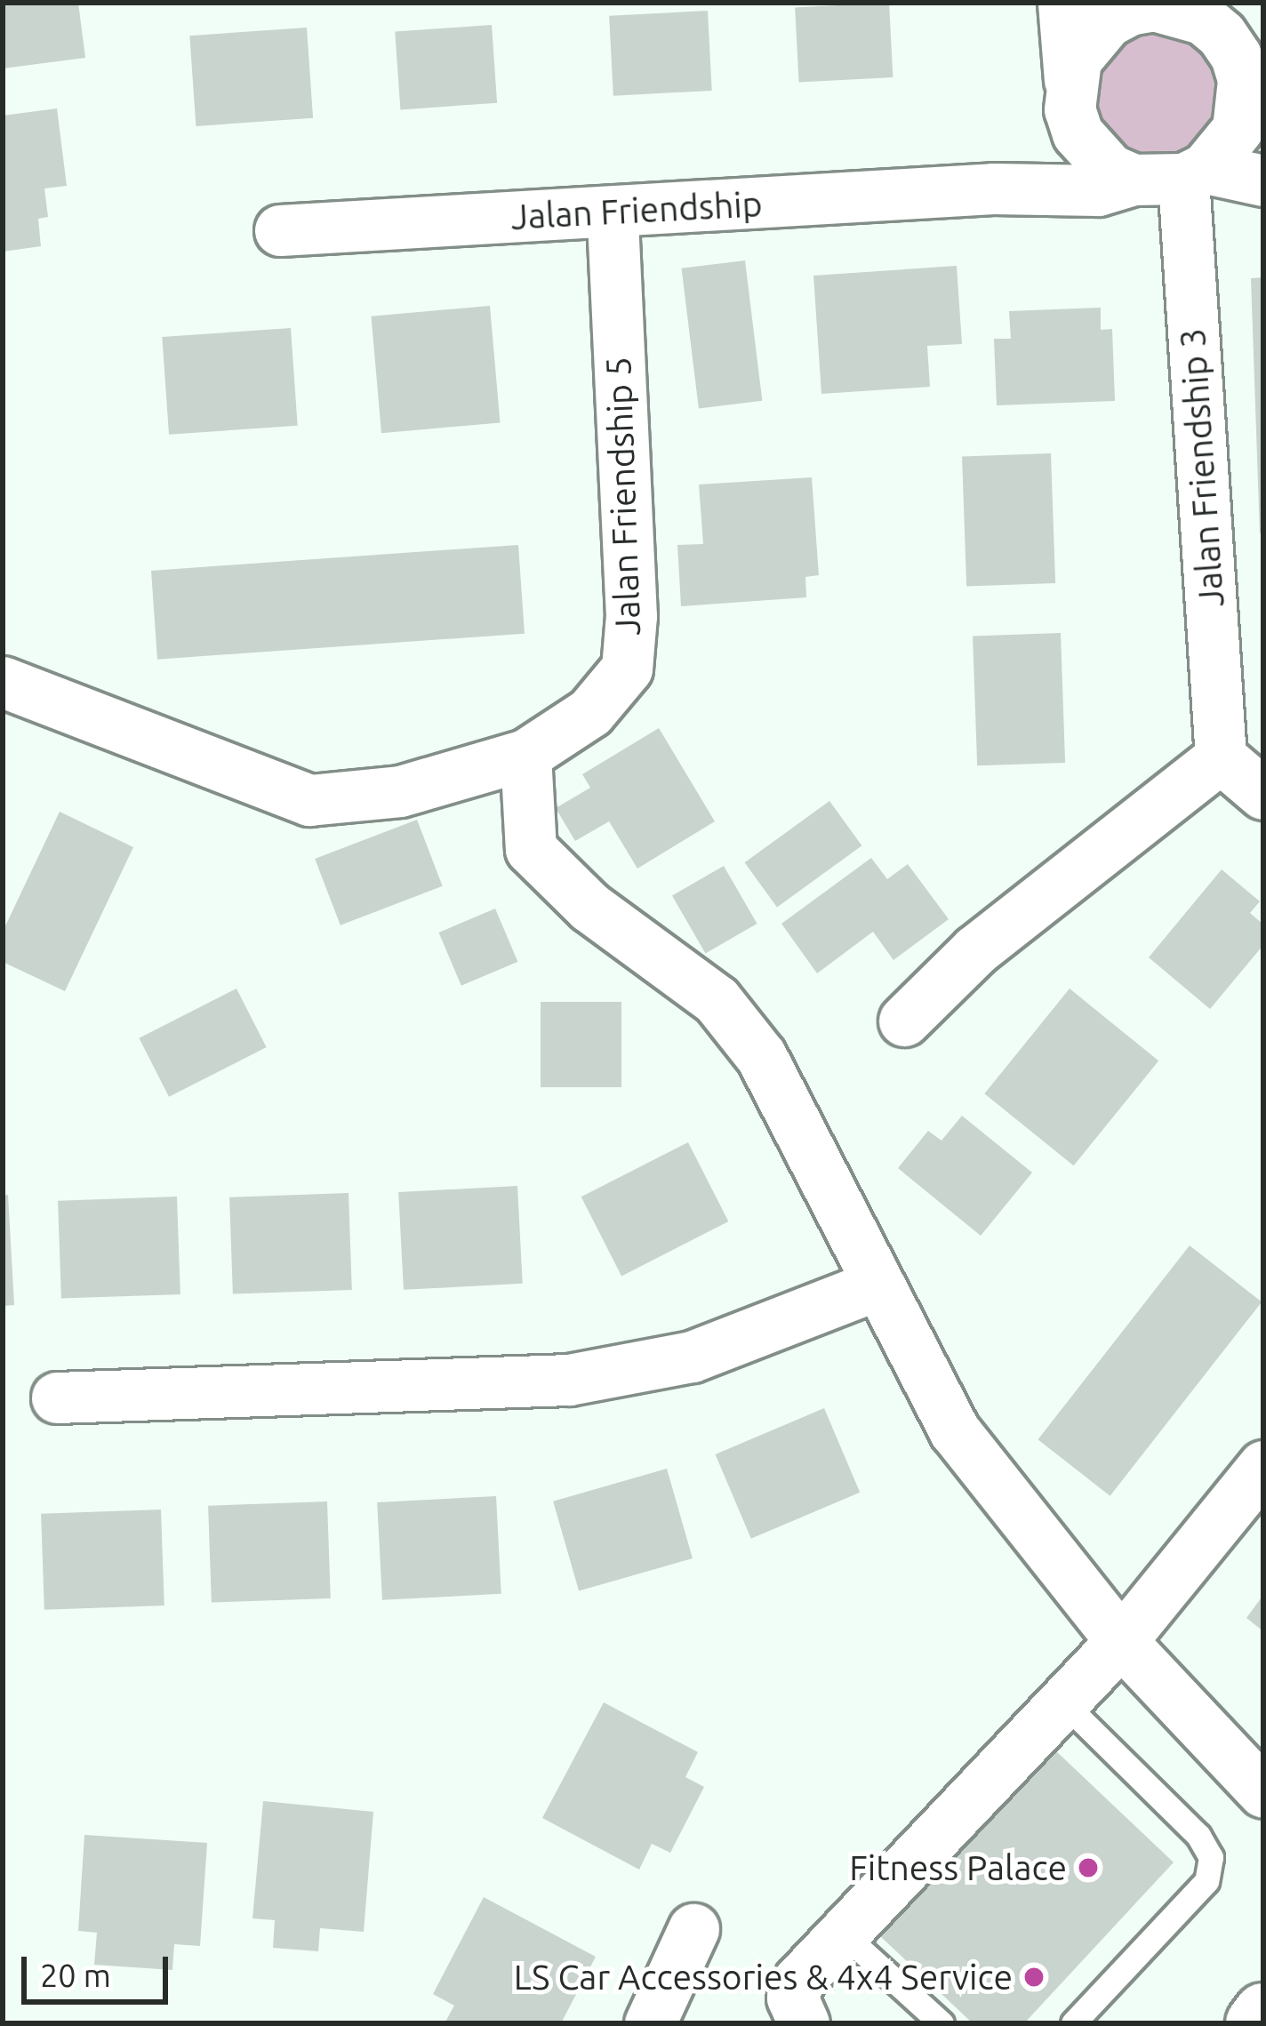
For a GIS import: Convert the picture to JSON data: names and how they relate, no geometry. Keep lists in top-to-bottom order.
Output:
{
  "streets": {
    "street": ["Jalan Friendship", "Jalan Friendship 3", "Jalan Friendship 5"]
  },
  "crossings": [
    ["Jalan Friendship", "Jalan Friendship 3"],
    ["Jalan Friendship", "Jalan Friendship 5"]
  ],
  "places": ["Fitness Palace", "LS Car Accessories & 4x4 Service"],
  "scale_bar": "20 m"
}
